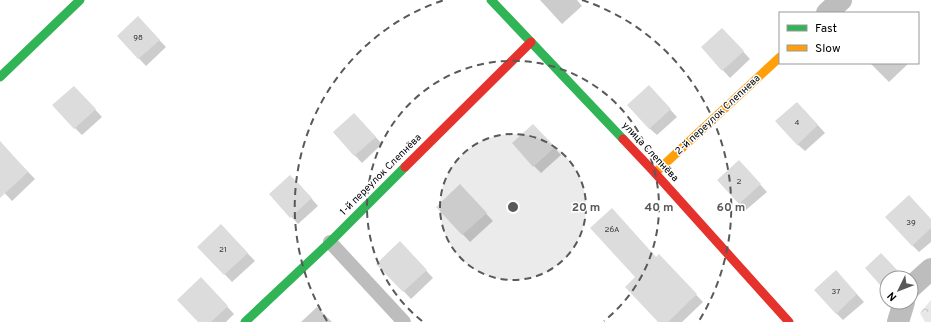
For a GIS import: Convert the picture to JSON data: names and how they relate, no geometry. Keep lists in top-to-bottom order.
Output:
{
  "streets": {
    "street": ["2-й переулок Слепнева", "улица Слепнёва", "1-й переулок Слепнёва"]
  },
  "crossings": [
    ["2-й переулок Слепнева", "улица Слепнёва"],
    ["улица Слепнёва", "1-й переулок Слепнёва"]
  ],
  "house_numbers": [
    "98",
    "4",
    "2",
    "39",
    "26А",
    "21",
    "37"
  ],
  "legend": ["Fast", "Slow"],
  "north": "bottom left",
  "rings": ["20 m", "40 m", "60 m"]
}
